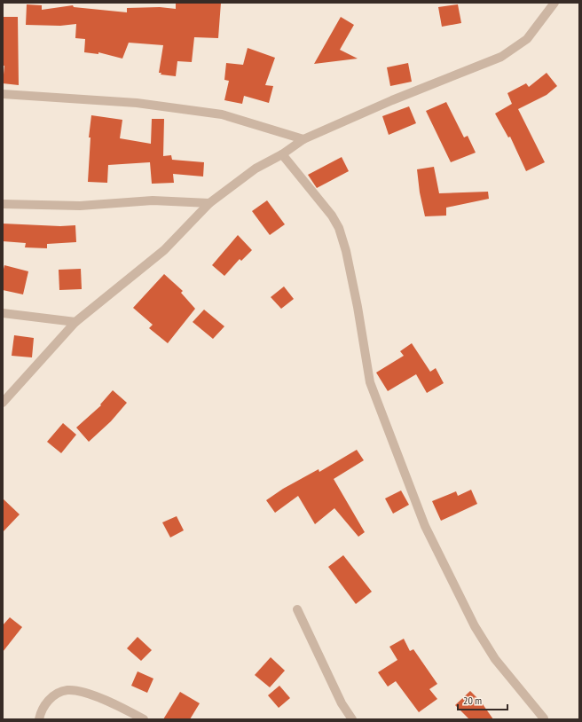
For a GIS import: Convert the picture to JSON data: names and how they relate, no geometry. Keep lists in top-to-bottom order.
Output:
{
  "scale_bar": "20 m"
}
